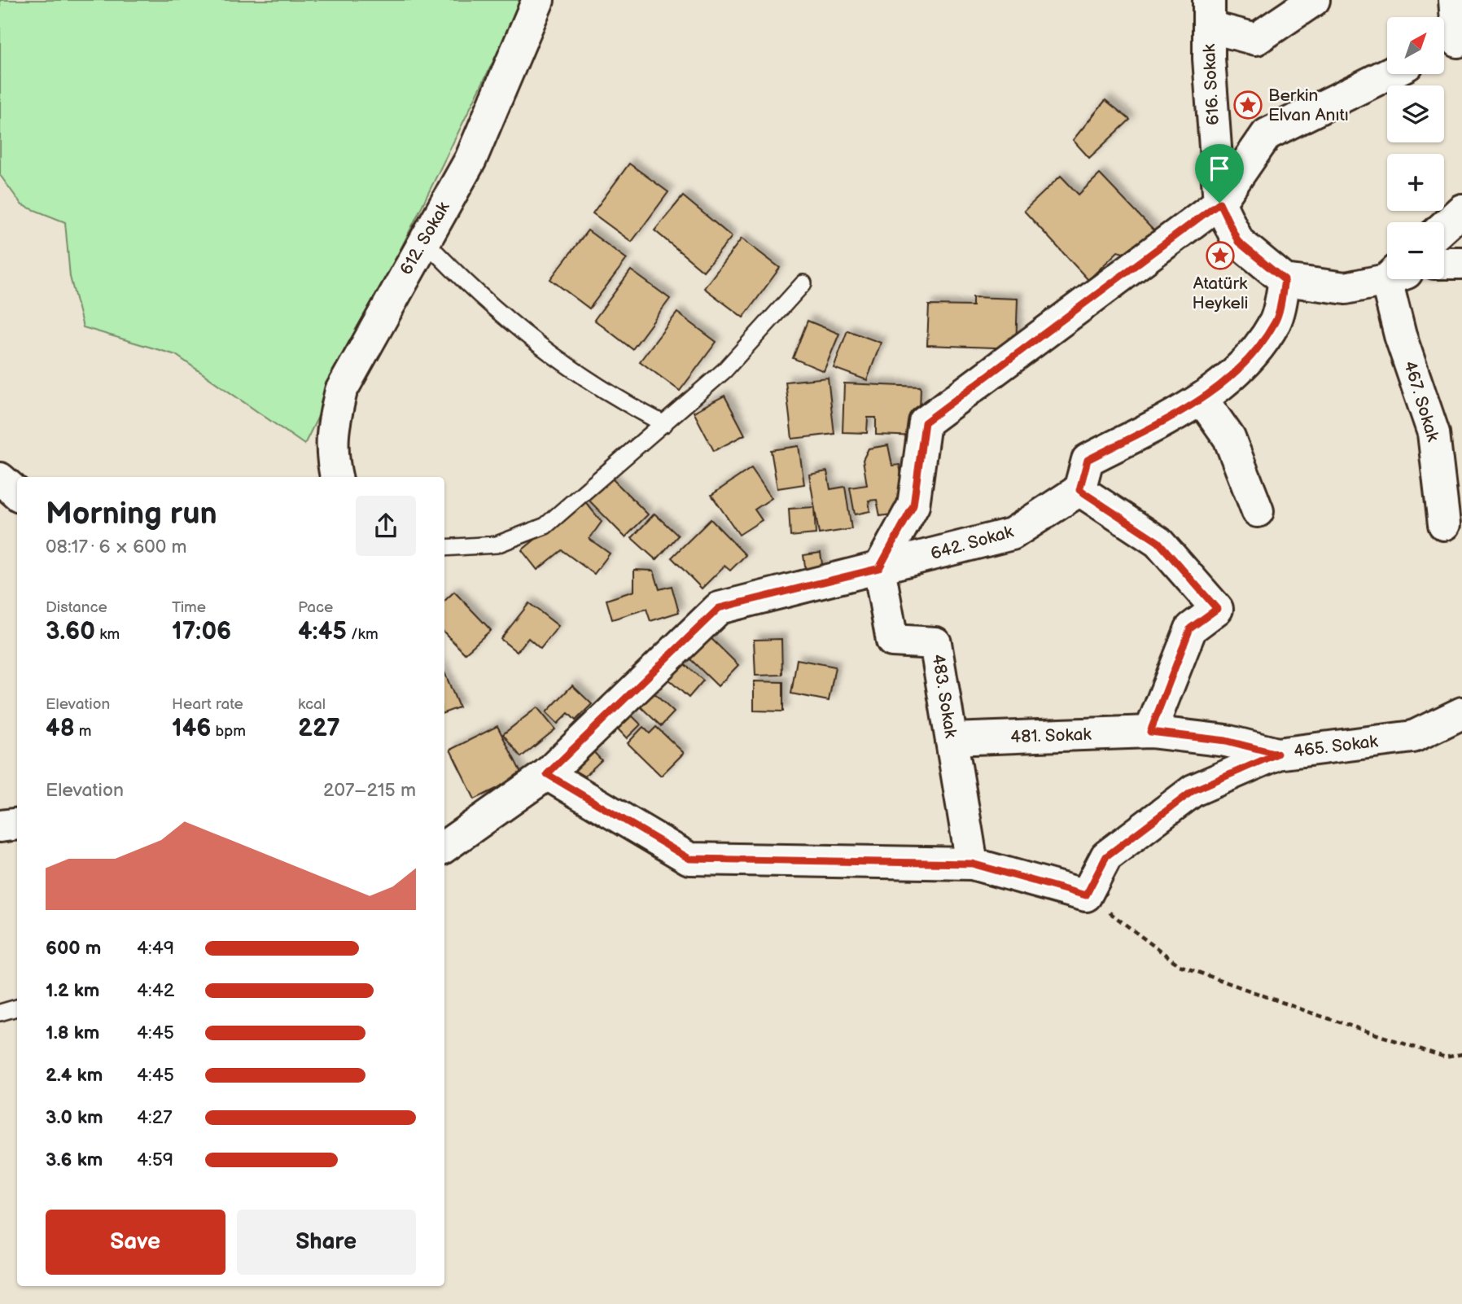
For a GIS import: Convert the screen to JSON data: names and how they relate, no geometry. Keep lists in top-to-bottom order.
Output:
{
  "streets": {
    "street": [
      "616. Sokak",
      "612. Sokak",
      "467. Sokak",
      "642. Sokak",
      "483. Sokak",
      "481. Sokak",
      "465. Sokak"
    ]
  },
  "crossings": [
    ["642. Sokak", "483. Sokak"],
    ["483. Sokak", "481. Sokak"],
    ["481. Sokak", "465. Sokak"]
  ],
  "places": {
    "place": ["Berkin Elvan Anıtı", "Atatürk Heykeli"]
  },
  "north": "top right",
  "page": {
    "map_buttons": ["+", "−"],
    "heading": ["Morning run", "08:17 · 6 × 600 m"],
    "stats": [
      ["Distance", "3.60 km"],
      ["Time", "17:06"],
      ["Pace", "4:45 /km"],
      ["Elevation", "48 m"],
      ["Heart rate", "146 bpm"],
      ["kcal", "227"]
    ],
    "chart": ["Elevation", "207–215 m"],
    "list": [
      {
        "name": "600 m",
        "note": "4:49"
      },
      {
        "name": "1.2 km",
        "note": "4:42"
      },
      {
        "name": "1.8 km",
        "note": "4:45"
      },
      {
        "name": "2.4 km",
        "note": "4:45"
      },
      {
        "name": "3.0 km",
        "note": "4:27"
      },
      {
        "name": "3.6 km",
        "note": "4:59"
      }
    ],
    "buttons": ["Save", "Share"]
  }
}
